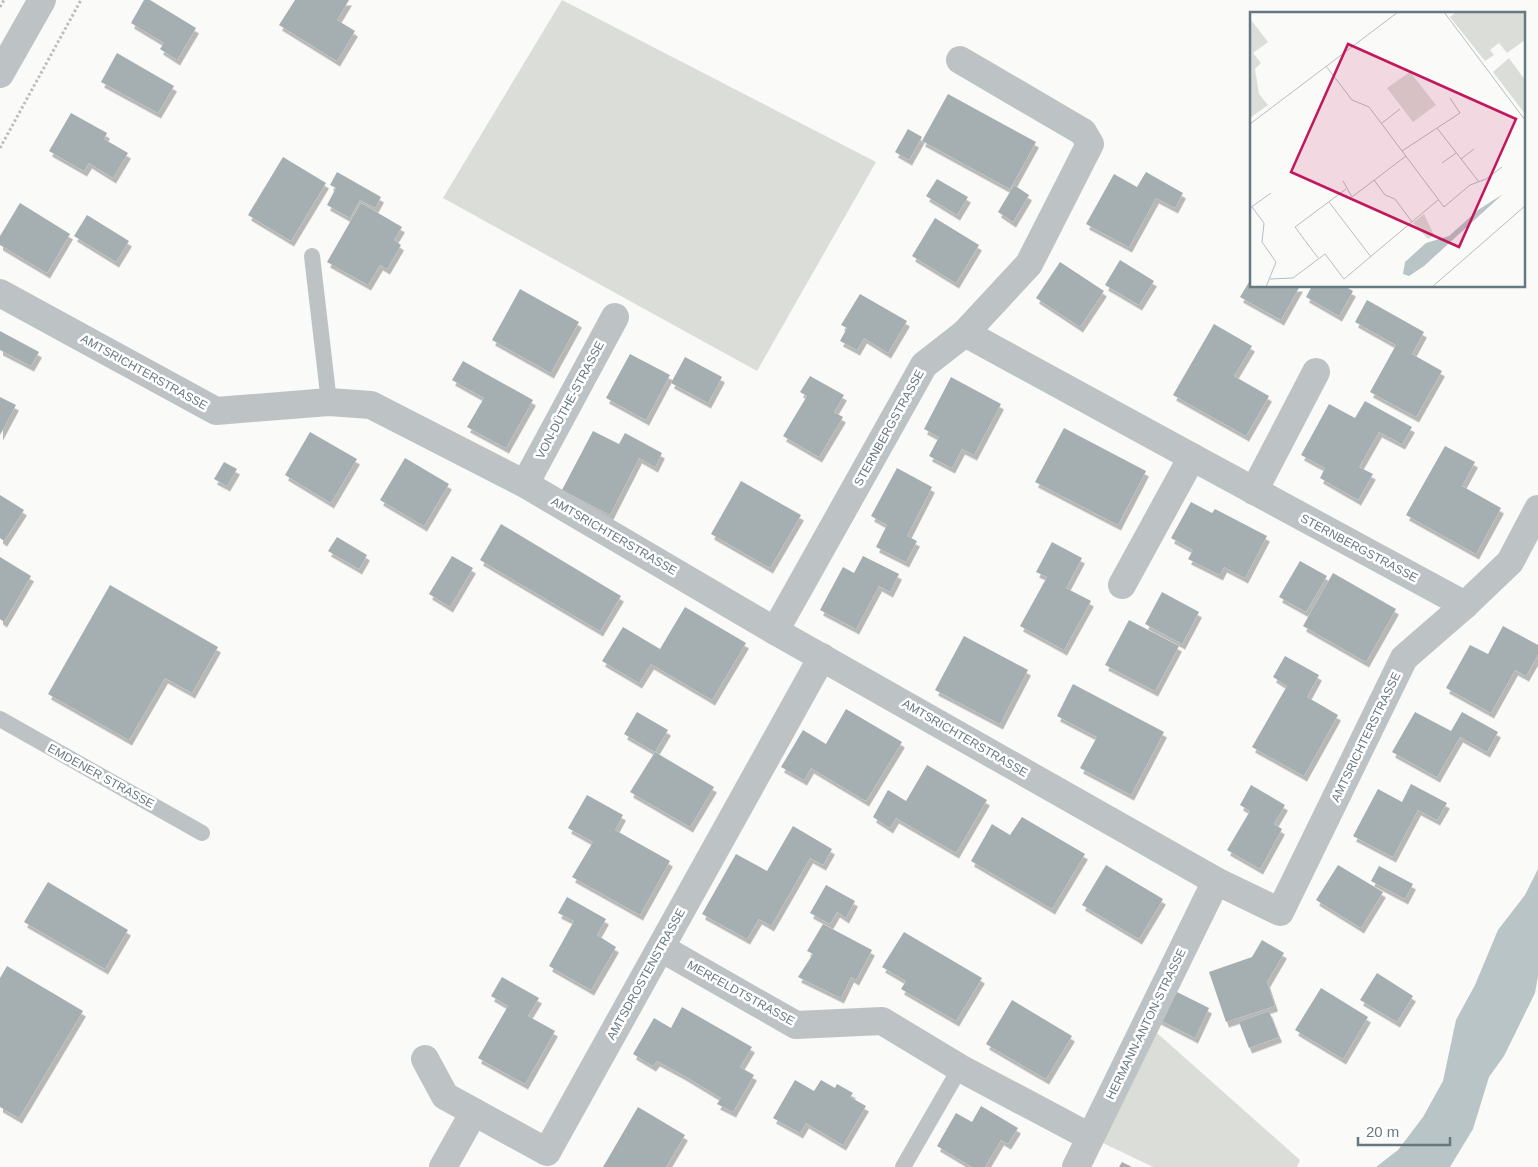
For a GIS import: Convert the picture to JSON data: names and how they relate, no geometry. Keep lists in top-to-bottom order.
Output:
{
  "streets": {
    "street": [
      "AMTSRICHTERSTRASSE",
      "VON-DÜTHE-STRASSE",
      "STERNBERGSTRASSE",
      "AMTSDROSTENSTRASSE",
      "MERFELDTSTRASSE",
      "HERMANN-ANTON-STRASSE"
    ],
    "lane": ["EMDENER STRASSE"]
  },
  "crossings": [
    ["AMTSRICHTERSTRASSE", "VON-DÜTHE-STRASSE"],
    ["AMTSRICHTERSTRASSE", "STERNBERGSTRASSE"],
    ["AMTSRICHTERSTRASSE", "AMTSDROSTENSTRASSE"],
    ["AMTSRICHTERSTRASSE", "HERMANN-ANTON-STRASSE"],
    ["AMTSDROSTENSTRASSE", "MERFELDTSTRASSE"],
    ["MERFELDTSTRASSE", "HERMANN-ANTON-STRASSE"]
  ],
  "scale_bar": "20 m"
}
